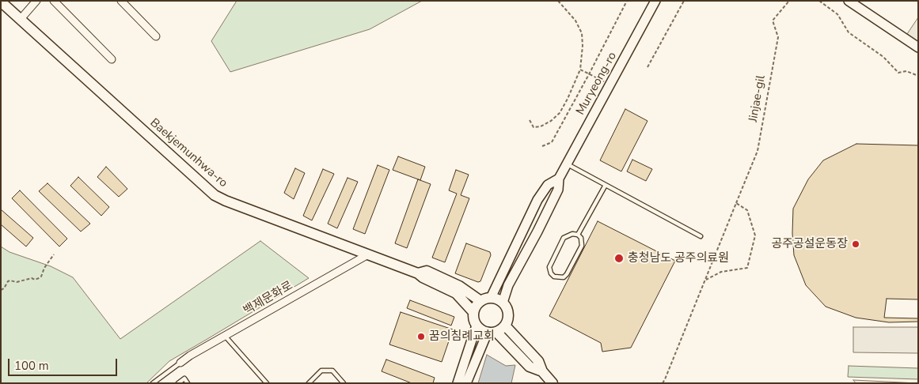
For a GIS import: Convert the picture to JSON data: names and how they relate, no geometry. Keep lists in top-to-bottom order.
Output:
{
  "streets": {
    "main road": ["Muryeong-ro", "Baekjemunhwa-ro"],
    "street": ["백제문화로"],
    "path": ["Jinjae-gil"]
  },
  "crossings": [
    ["Muryeong-ro", "Baekjemunhwa-ro"],
    ["Baekjemunhwa-ro", "백제문화로"]
  ],
  "places": ["공주공설운동장", "충청남도 공주의료원", "꿈의침례교회"],
  "scale_bar": "100 m"
}
